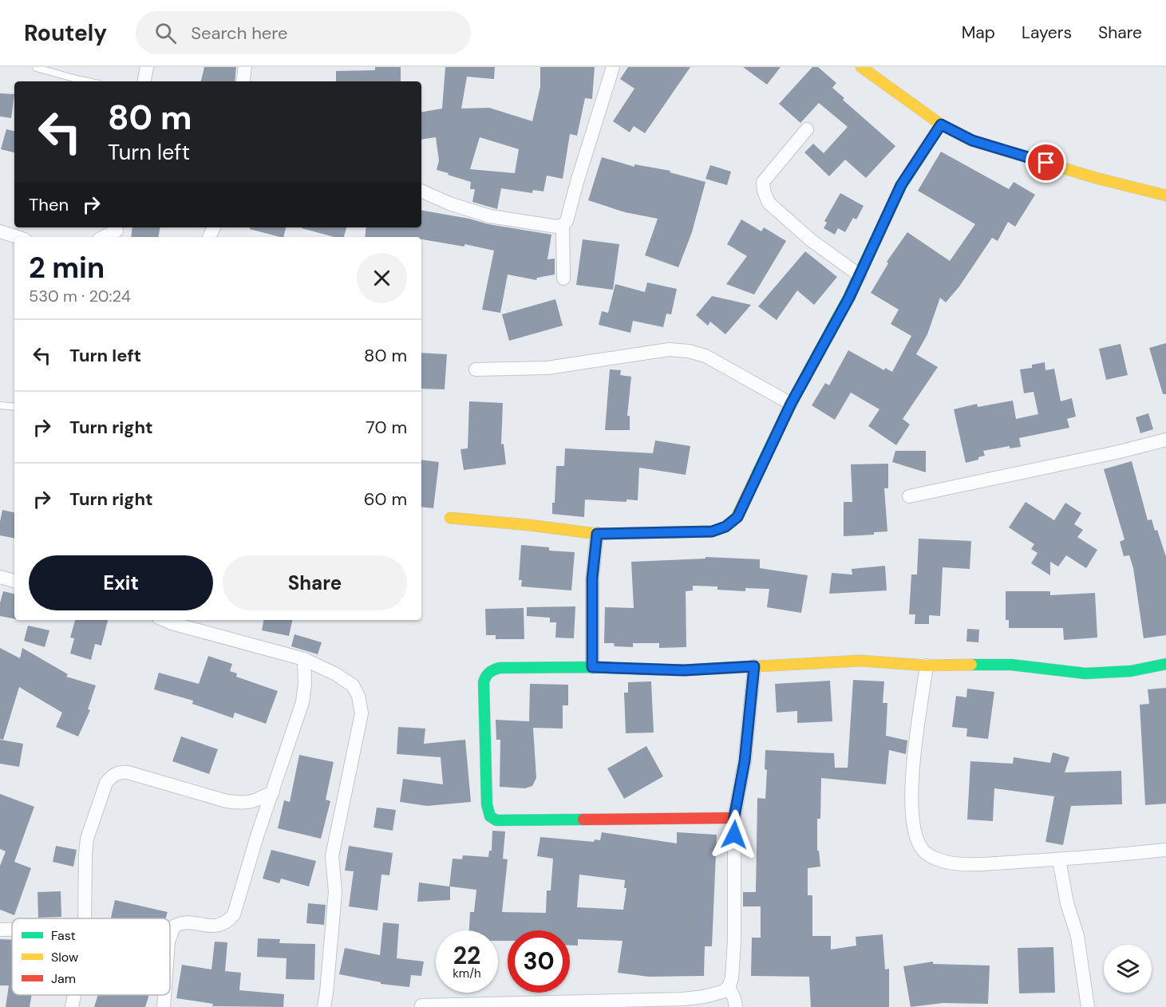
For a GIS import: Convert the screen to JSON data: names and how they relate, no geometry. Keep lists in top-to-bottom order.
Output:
{
  "legend": ["Fast", "Slow", "Jam"],
  "page": {
    "header": "Routely",
    "search": "Search here",
    "nav": ["Map", "Layers", "Share"],
    "turn": ["80 m", "Turn left"],
    "then": "Then",
    "heading": ["2 min", "530 m · 20:24"],
    "list": [
      {
        "name": "Turn left",
        "value": "80 m"
      },
      {
        "name": "Turn right",
        "value": "70 m"
      },
      {
        "name": "Turn right",
        "value": "60 m"
      }
    ],
    "buttons": ["Exit", "Share"],
    "speed": "22 km/h",
    "limit": "30"
  }
}
